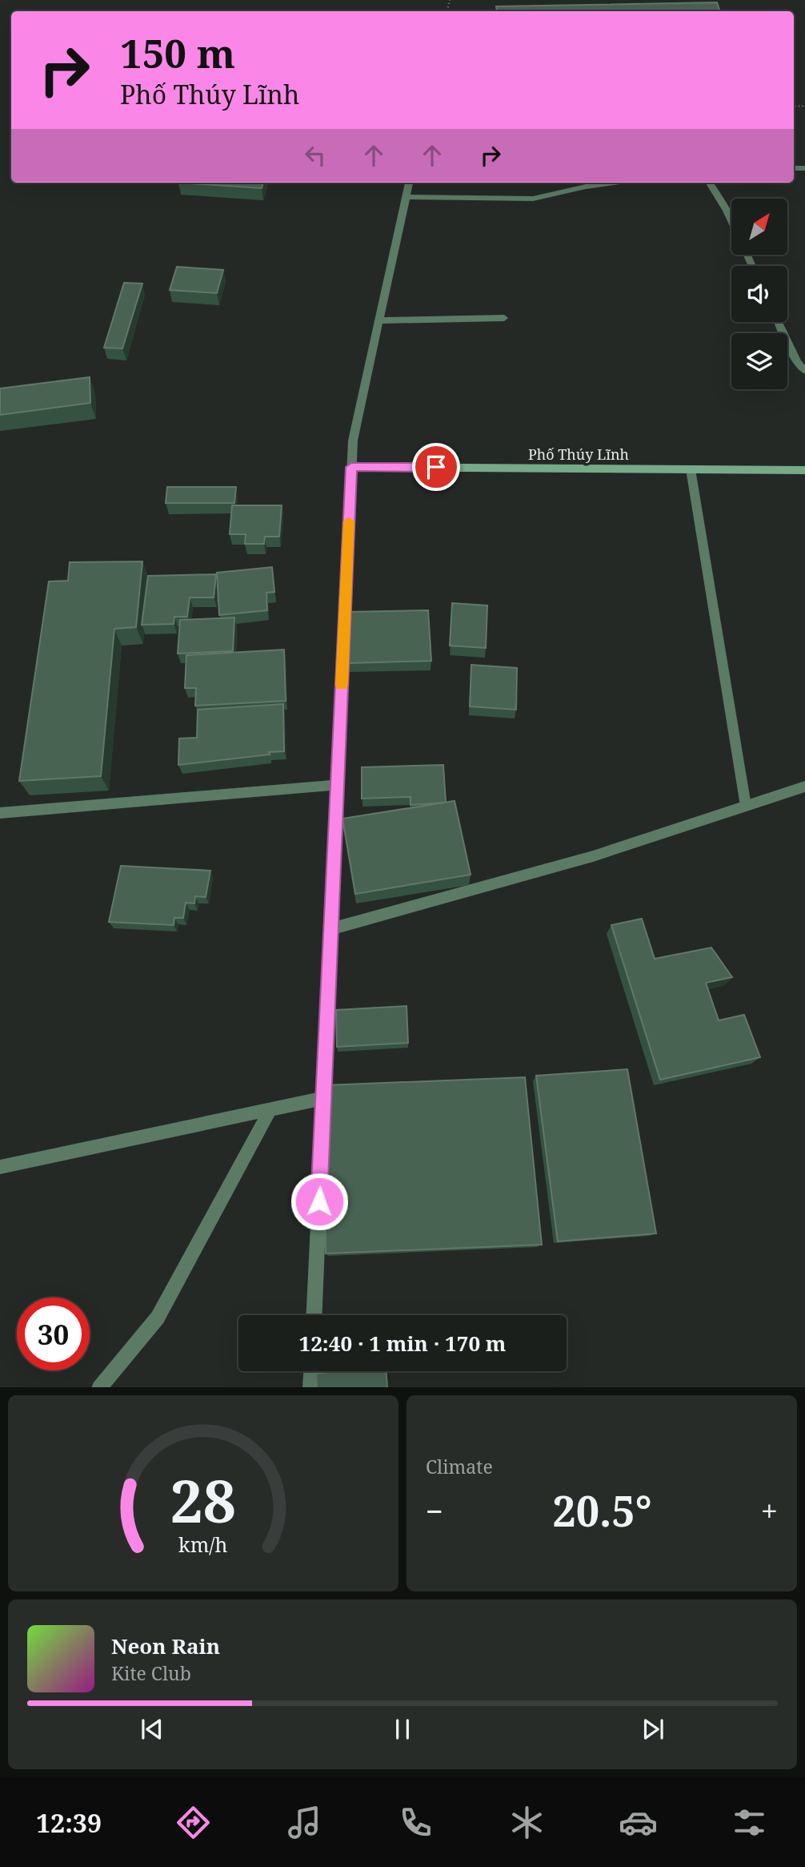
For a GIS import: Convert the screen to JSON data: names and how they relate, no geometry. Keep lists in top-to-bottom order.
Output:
{
  "streets": {
    "street": ["Phố Thúy Lĩnh"]
  },
  "north": "top right",
  "page": {
    "turn": ["150 m", "Phố Thúy Lĩnh"],
    "limit": "30",
    "trip": "12:40 · 1 min · 170 m",
    "tile": "Climate",
    "heat": ["−", "20.5°", "+"],
    "song": ["Neon Rain", "Kite Club"],
    "tabs": "12:39",
    "gauge": ["28", "km/h"]
  }
}
